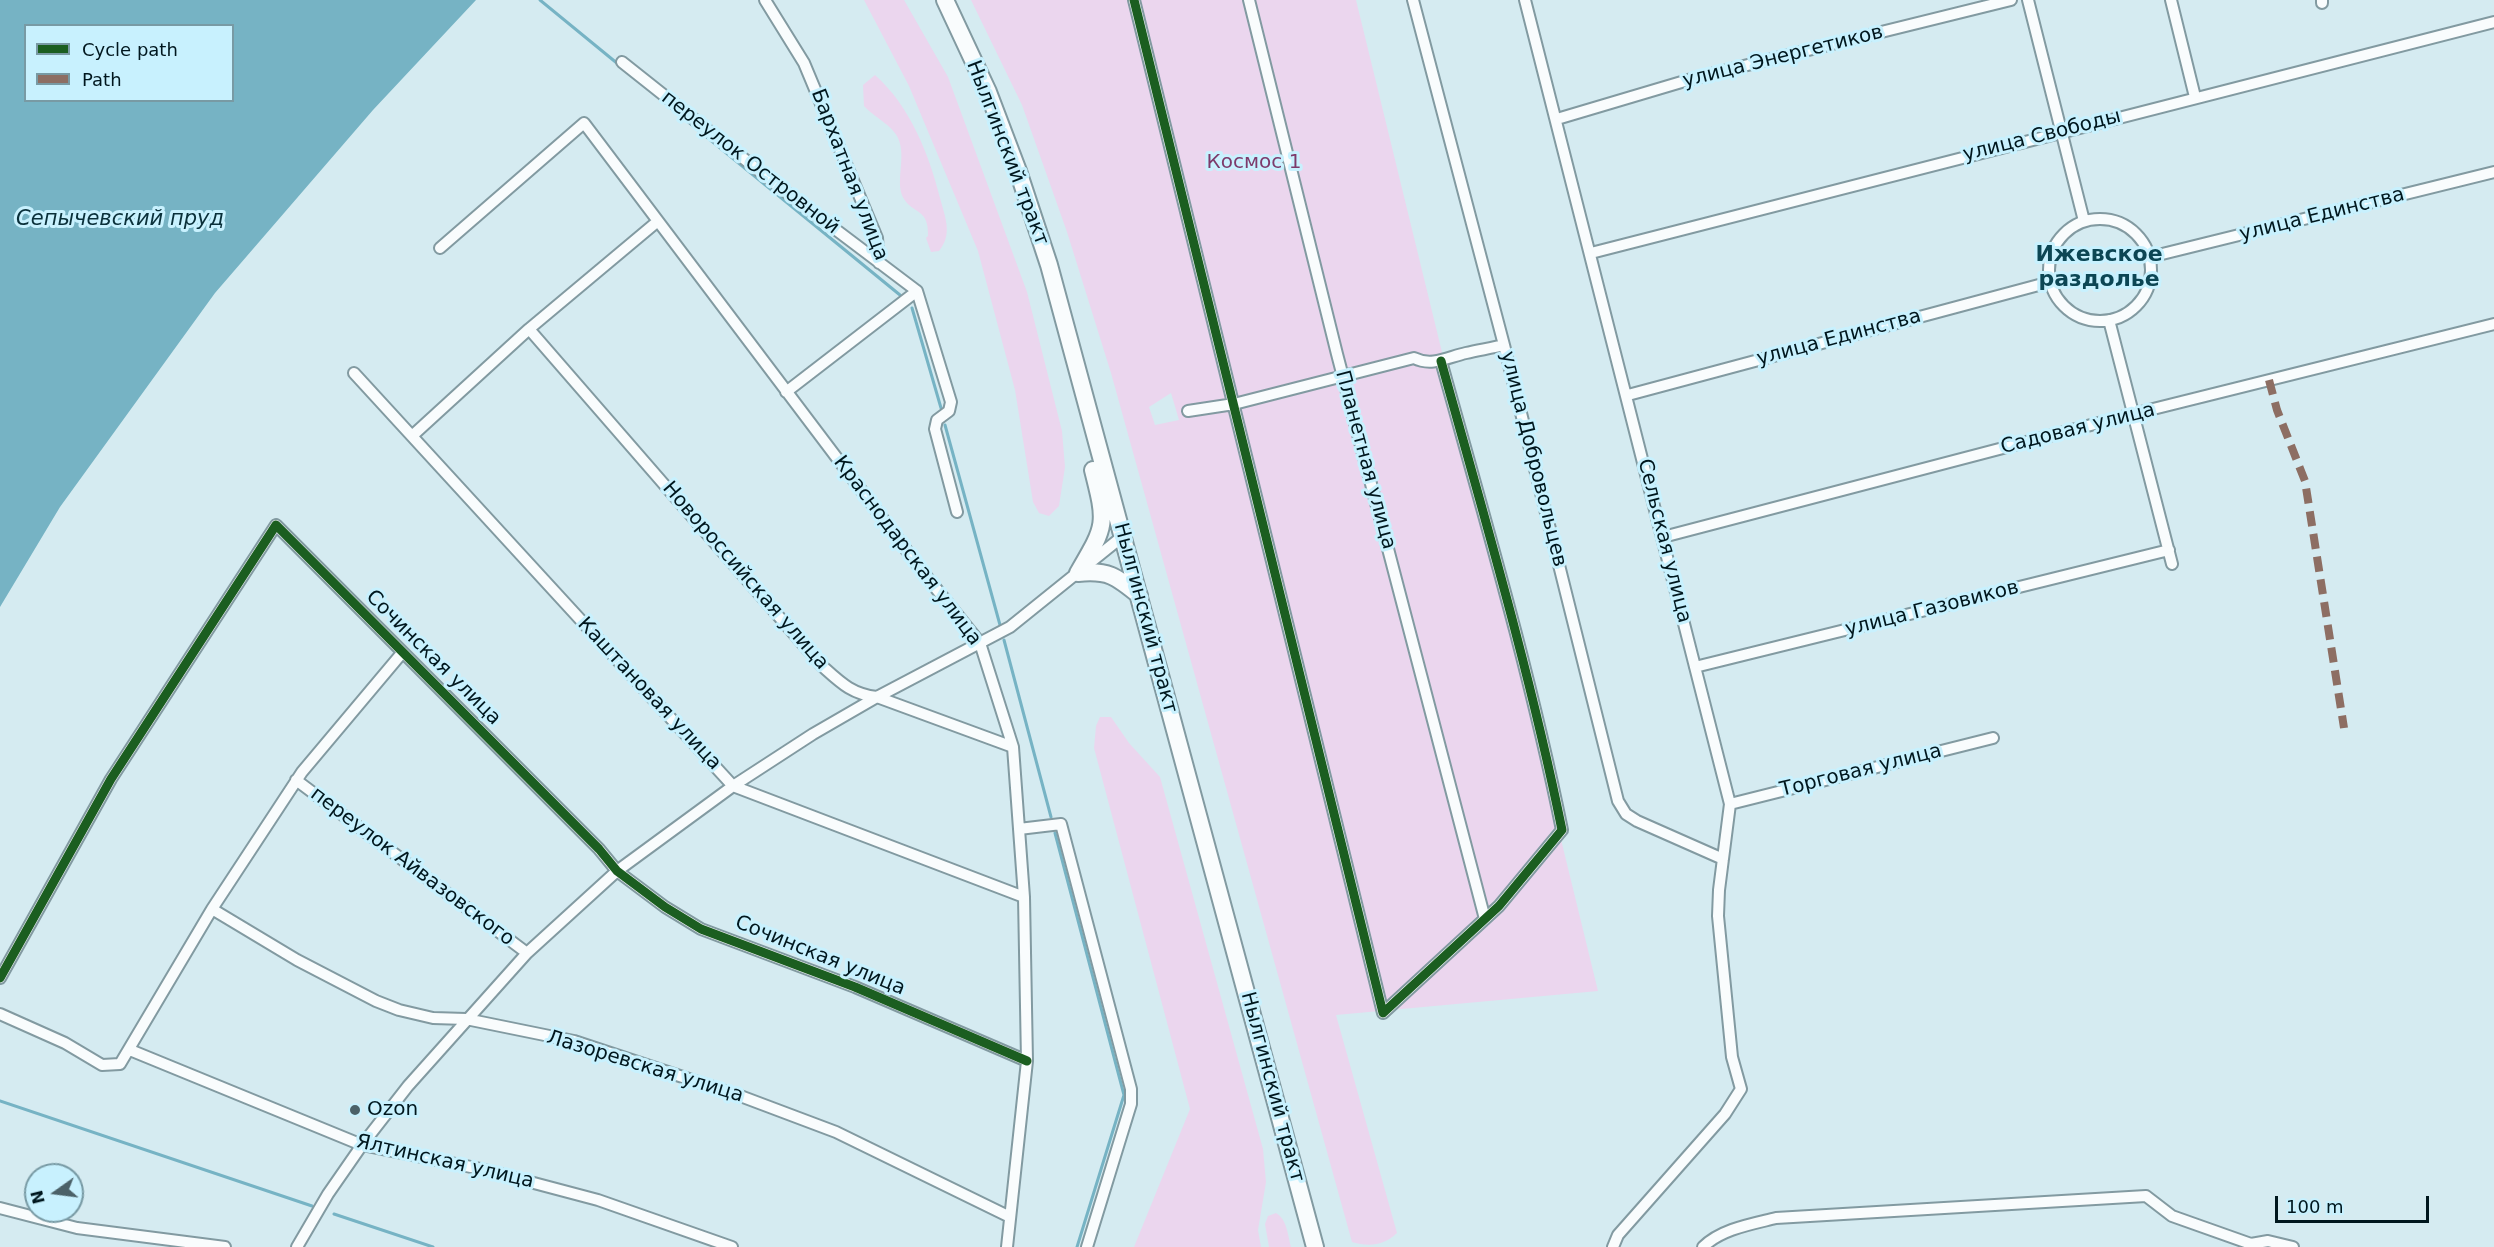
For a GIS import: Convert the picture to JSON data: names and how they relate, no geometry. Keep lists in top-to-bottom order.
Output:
{
  "streets": {
    "main road": ["Нылгинский тракт"],
    "street": [
      "улица Энергетиков",
      "улица Свободы",
      "переулок Островной",
      "Бархатная улица",
      "улица Единства",
      "Садовая улица",
      "улица Добровольцев",
      "Планетная улица",
      "Сельская улица",
      "Краснодарская улица",
      "Новороссийская улица",
      "улица Газовиков",
      "Сочинская улица",
      "Каштановая улица",
      "Торговая улица",
      "переулок Айвазовского",
      "Лазоревская улица",
      "Ялтинская улица"
    ]
  },
  "crossings": [
    ["улица Энергетиков", "Сельская улица"],
    ["улица Свободы", "Сельская улица"],
    ["переулок Островной", "Бархатная улица"],
    ["улица Единства", "Сельская улица"],
    ["Садовая улица", "Сельская улица"],
    ["улица Добровольцев", "Сельская улица"],
    ["Сельская улица", "улица Газовиков"],
    ["Сельская улица", "Торговая улица"],
    ["Краснодарская улица", "Новороссийская улица"],
    ["Краснодарская улица", "Сочинская улица"],
    ["Краснодарская улица", "Каштановая улица"],
    ["Краснодарская улица", "Лазоревская улица"]
  ],
  "districts": ["Ижевское раздолье"],
  "water": ["Сепычевский пруд"],
  "parks": ["Космос 1"],
  "places": ["Ozon"],
  "legend": ["Cycle path", "Path"],
  "scale_bar": "100 m",
  "north": "left"
}
